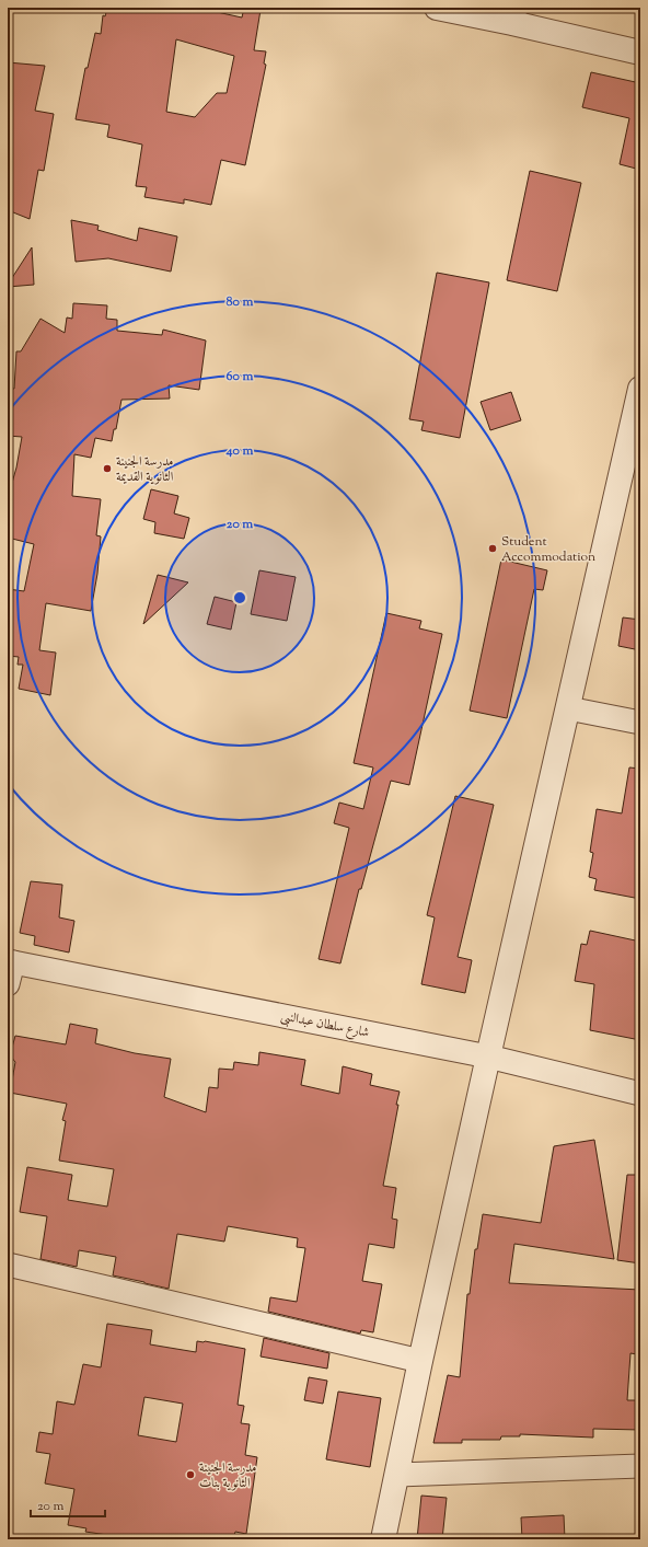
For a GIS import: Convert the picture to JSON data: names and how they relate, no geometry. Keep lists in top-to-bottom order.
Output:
{
  "streets": {
    "street": ["شارع سلطان عبدالنبى"]
  },
  "places": ["مدرسة الجنينة الثانوية القديمة", "Student Accommodation", "مدرسة الجنينة الثانوية بنات"],
  "scale_bar": "20 m",
  "rings": [
    "80 m",
    "60 m",
    "40 m",
    "20 m"
  ]
}
